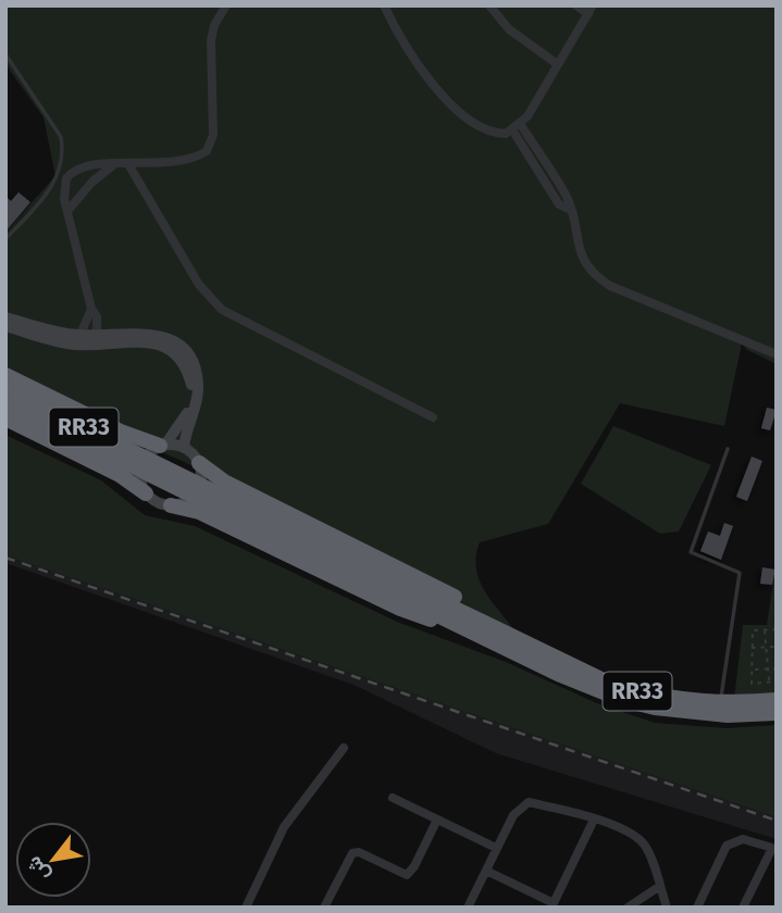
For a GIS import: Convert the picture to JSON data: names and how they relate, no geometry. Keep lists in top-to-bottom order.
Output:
{
  "streets": {
    "highway": ["RR33"]
  },
  "north": "bottom left"
}
